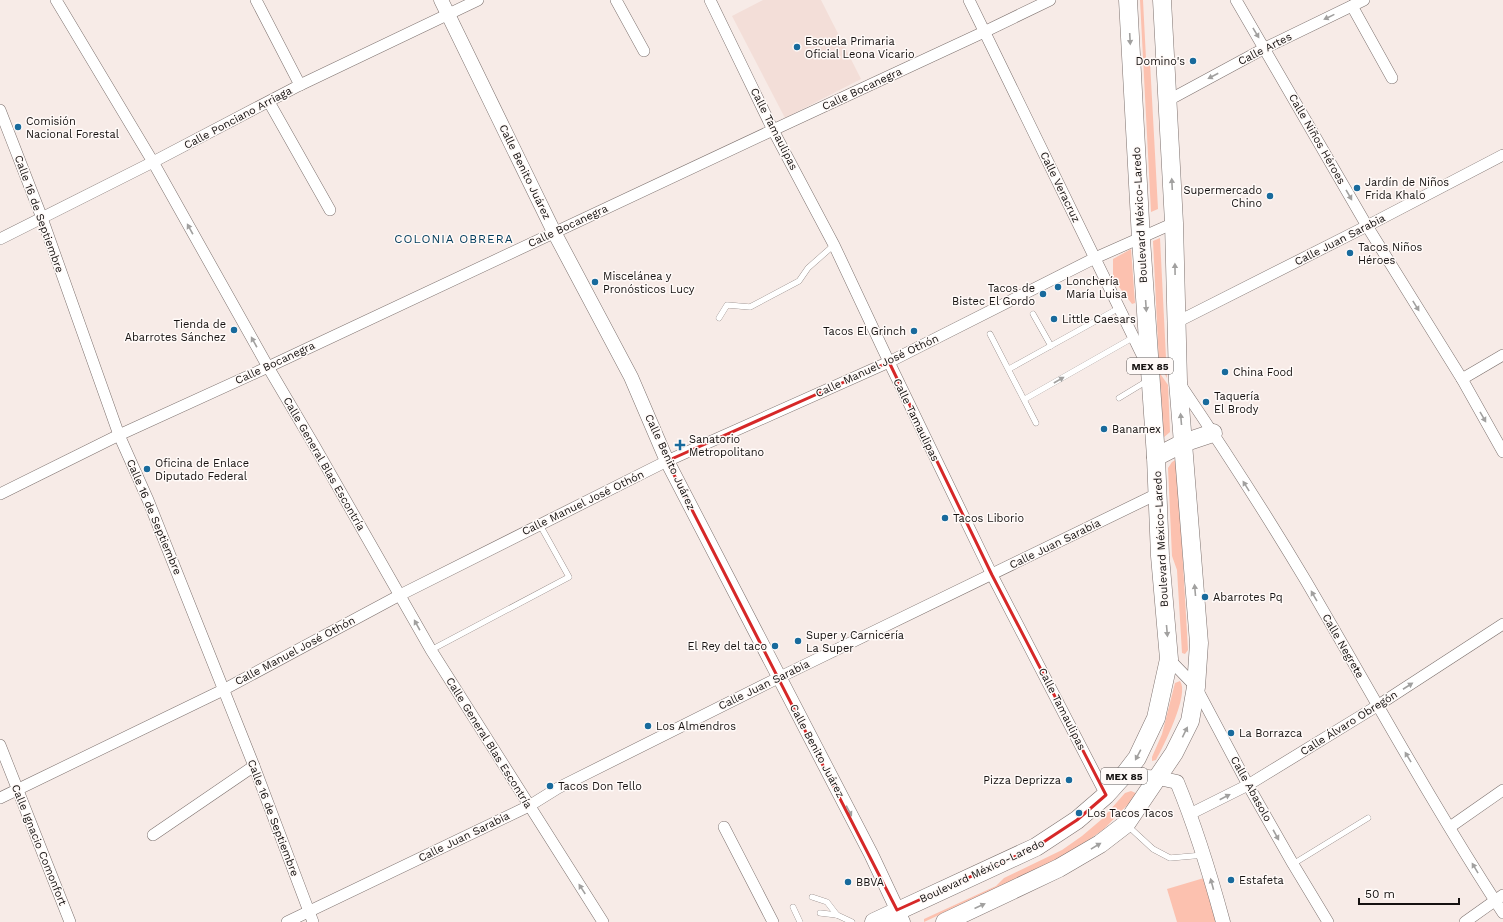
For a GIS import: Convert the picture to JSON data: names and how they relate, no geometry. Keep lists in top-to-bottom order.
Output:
{
  "streets": {
    "main road": ["Boulevard México-Laredo", "MEX 85"],
    "street": [
      "Calle Artes",
      "Calle Bocanegra",
      "Calle Ponciano Arriaga",
      "Calle Tamaulipas",
      "Calle Niños Héroes",
      "Calle Benito Juárez",
      "Calle Veracruz",
      "Calle 16 de Septiembre",
      "Calle Juan Sarabia",
      "Calle Manuel José Othón",
      "Calle General Blas Escontría",
      "Calle Negrete",
      "Calle Álvaro Obregón",
      "Calle Abasolo",
      "Calle Ignacio Comonfort"
    ]
  },
  "crossings": [
    ["Calle Artes", "Calle Niños Héroes"],
    ["Calle Artes", "MEX 85"],
    ["Calle Bocanegra", "Calle Tamaulipas"],
    ["Calle Bocanegra", "Calle Benito Juárez"],
    ["Calle Bocanegra", "Calle Veracruz"],
    ["Calle Bocanegra", "Calle 16 de Septiembre"],
    ["Calle Bocanegra", "Calle General Blas Escontría"],
    ["Calle Ponciano Arriaga", "Calle Benito Juárez"],
    ["Calle Ponciano Arriaga", "Calle 16 de Septiembre"],
    ["Calle Ponciano Arriaga", "Calle General Blas Escontría"],
    ["Calle Tamaulipas", "Boulevard México-Laredo"],
    ["Calle Tamaulipas", "Calle Juan Sarabia"],
    ["Calle Tamaulipas", "Calle Manuel José Othón"],
    ["Calle Niños Héroes", "Calle Juan Sarabia"],
    ["Calle Benito Juárez", "Boulevard México-Laredo"],
    ["Calle Benito Juárez", "Calle Juan Sarabia"],
    ["Calle Benito Juárez", "Calle Manuel José Othón"],
    ["Calle Veracruz", "Boulevard México-Laredo"],
    ["Calle Veracruz", "Calle Manuel José Othón"],
    ["Calle 16 de Septiembre", "Calle Juan Sarabia"],
    ["Calle 16 de Septiembre", "Calle Manuel José Othón"],
    ["Boulevard México-Laredo", "Calle Juan Sarabia"],
    ["Boulevard México-Laredo", "Calle Manuel José Othón"],
    ["Boulevard México-Laredo", "Calle Abasolo"],
    ["Calle Juan Sarabia", "MEX 85"],
    ["Calle Juan Sarabia", "Calle General Blas Escontría"],
    ["Calle Manuel José Othón", "MEX 85"],
    ["Calle Manuel José Othón", "Calle General Blas Escontría"],
    ["Calle Manuel José Othón", "Calle Ignacio Comonfort"],
    ["MEX 85", "Calle Negrete"],
    ["MEX 85", "Calle Abasolo"],
    ["Calle Negrete", "Calle Álvaro Obregón"],
    ["Calle Álvaro Obregón", "Calle Abasolo"]
  ],
  "one_way": [
    "Calle Artes",
    "Calle Niños Héroes",
    "Calle General Blas Escontría",
    "Calle Negrete",
    "Calle Álvaro Obregón"
  ],
  "districts": ["COLONIA OBRERA"],
  "places": {
    "other": [
      "Escuela Primaria Oficial Leona Vicario",
      "Domino's",
      "Comisión Nacional Forestal",
      "Jardín de Niños Frida Khalo",
      "Supermercado Chino",
      "Tacos Niños Héroes",
      "Miscelánea y Pronósticos Lucy",
      "Lonchería María Luisa",
      "Tacos de Bistec El Gordo",
      "Little Caesars",
      "Tienda de Abarrotes Sánchez",
      "Tacos El Grinch",
      "China Food",
      "Taquería El Brody",
      "Banamex",
      "Oficina de Enlace Diputado Federal",
      "Tacos Liborio",
      "Abarrotes Pq",
      "Super y Carnicería La Super",
      "El Rey del taco",
      "Los Almendros",
      "La Borrazca",
      "Pizza Deprizza",
      "Tacos Don Tello",
      "Los Tacos Tacos",
      "Estafeta",
      "BBVA"
    ],
    "health": ["Sanatorio Metropolitano"]
  },
  "scale_bar": "50 m"
}
